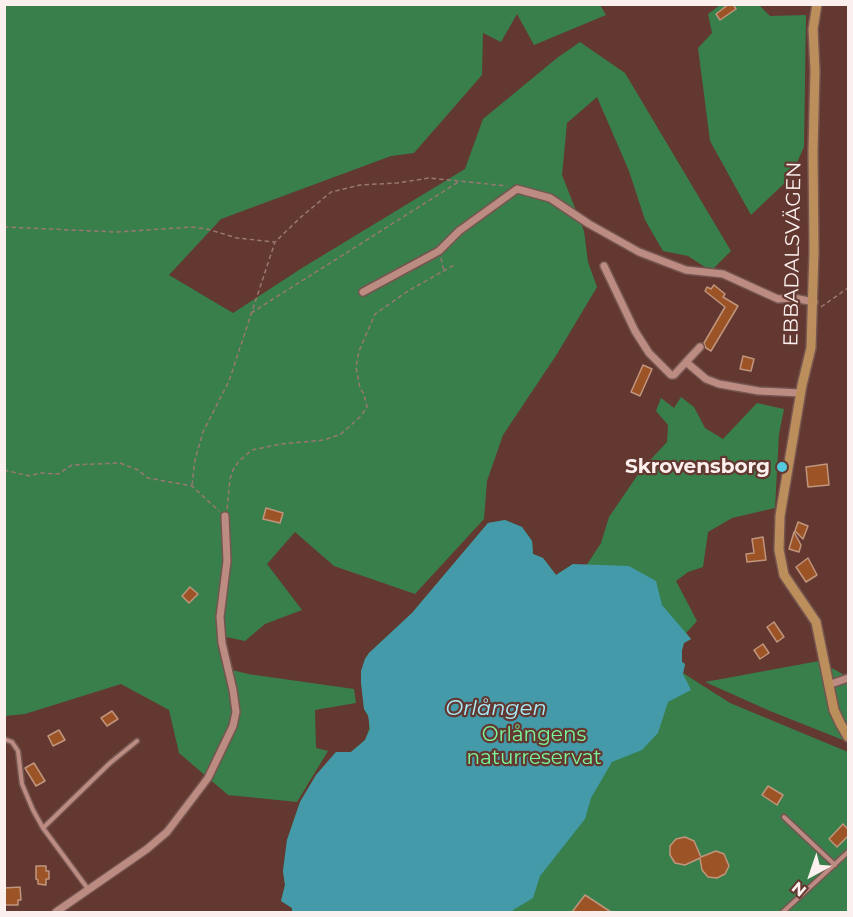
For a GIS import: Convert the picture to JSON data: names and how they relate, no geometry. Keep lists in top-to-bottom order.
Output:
{
  "streets": {
    "street": ["EBBADALSVÄGEN"]
  },
  "water": ["Orlången"],
  "parks": ["Orlångens naturreservat"],
  "places": ["Skrovensborg"],
  "north": "bottom left"
}
